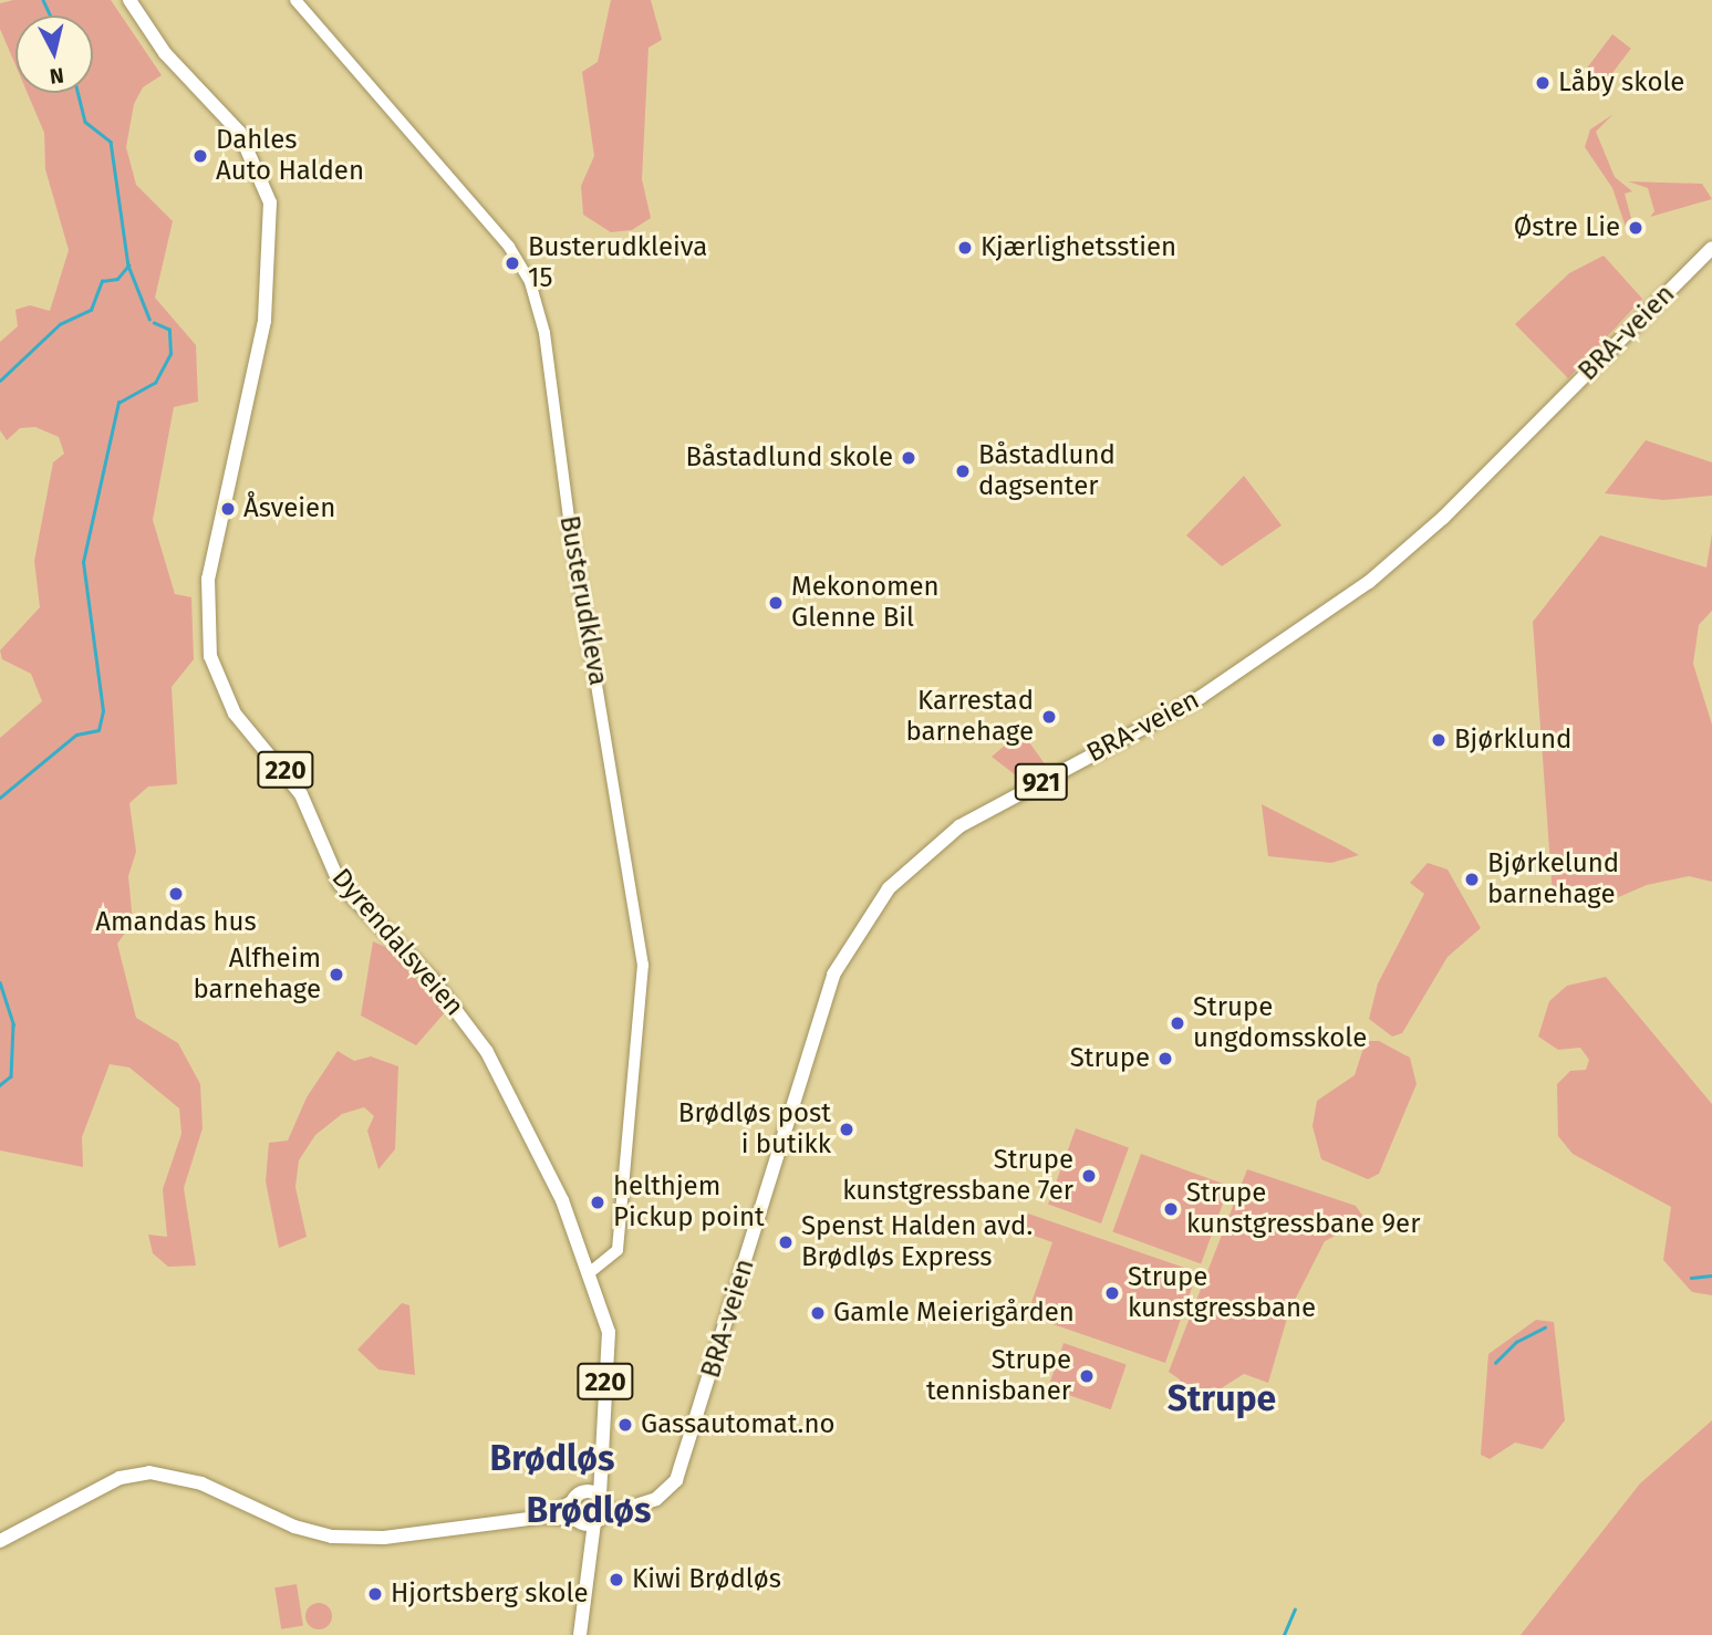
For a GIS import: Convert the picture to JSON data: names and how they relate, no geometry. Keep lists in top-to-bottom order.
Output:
{
  "streets": {
    "main road": [
      "BRA-veien",
      "220",
      "921",
      "Dyrendalsveien"
    ],
    "street": ["Busterudkleva"]
  },
  "crossings": [
    ["BRA-veien", "220"],
    ["Busterudkleva", "Dyrendalsveien"],
    ["220", "Dyrendalsveien"]
  ],
  "districts": ["Strupe", "Brødløs", "Brødløs"],
  "places": [
    "Låby skole",
    "Dahles Auto Halden",
    "Østre Lie",
    "Kjærlighetsstien",
    "Busterudkleiva 15",
    "Båstadlund skole",
    "Båstadlund dagsenter",
    "Åsveien",
    "Mekonomen Glenne Bil",
    "Karrestad barnehage",
    "Bjørklund",
    "Bjørkelund barnehage",
    "Amandas hus",
    "Alfheim barnehage",
    "Strupe ungdomsskole",
    "Strupe",
    "Brødløs post i butikk",
    "Strupe kunstgressbane 7er",
    "helthjem Pickup point",
    "Strupe kunstgressbane 9er",
    "Spenst Halden avd. Brødløs Express",
    "Strupe kunstgressbane",
    "Gamle Meierigården",
    "Strupe tennisbaner",
    "Gassautomat.no",
    "Kiwi Brødløs",
    "Hjortsberg skole"
  ],
  "north": "bottom"
}
